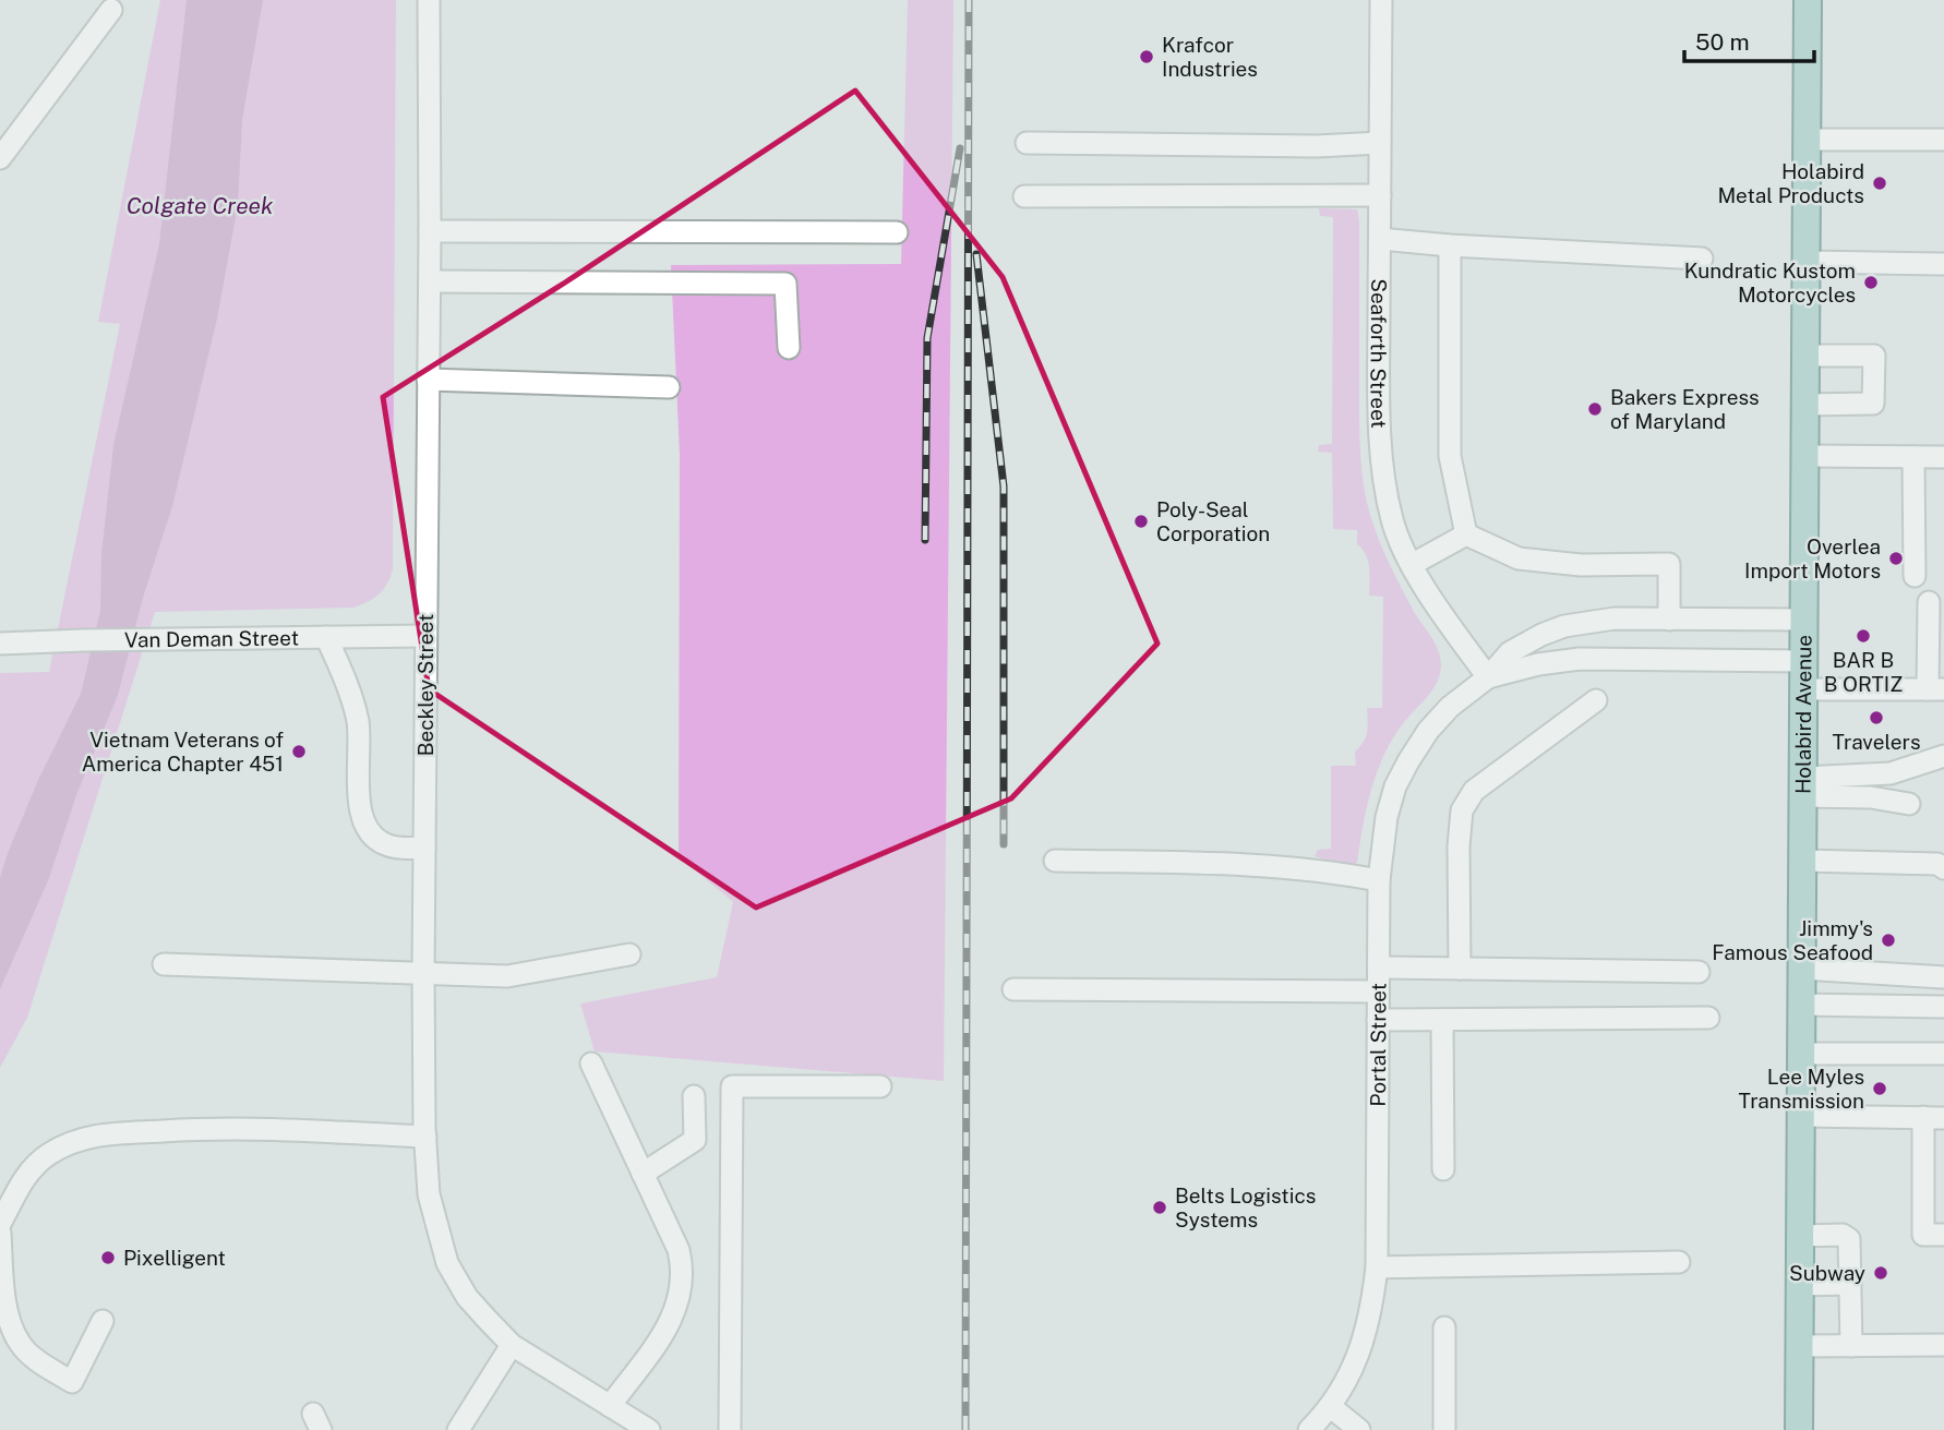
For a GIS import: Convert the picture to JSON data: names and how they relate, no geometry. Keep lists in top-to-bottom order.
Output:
{
  "streets": {
    "main road": ["Holabird Avenue"],
    "street": [
      "Seaforth Street",
      "Van Deman Street",
      "Beckley Street",
      "Portal Street"
    ]
  },
  "crossings": [
    ["Seaforth Street", "Portal Street"],
    ["Van Deman Street", "Beckley Street"],
    ["Holabird Avenue", "Portal Street"]
  ],
  "water": ["Colgate Creek"],
  "places": [
    "Krafcor Industries",
    "Holabird Metal Products",
    "Kundratic Kustom Motorcycles",
    "Bakers Express of Maryland",
    "Poly-Seal Corporation",
    "Overlea Import Motors",
    "BAR B B ORTIZ",
    "Travelers",
    "Vietnam Veterans of America Chapter 451",
    "Jimmy's Famous Seafood",
    "Lee Myles Transmission",
    "Belts Logistics Systems",
    "Pixelligent",
    "Subway"
  ],
  "scale_bar": "50 m"
}
